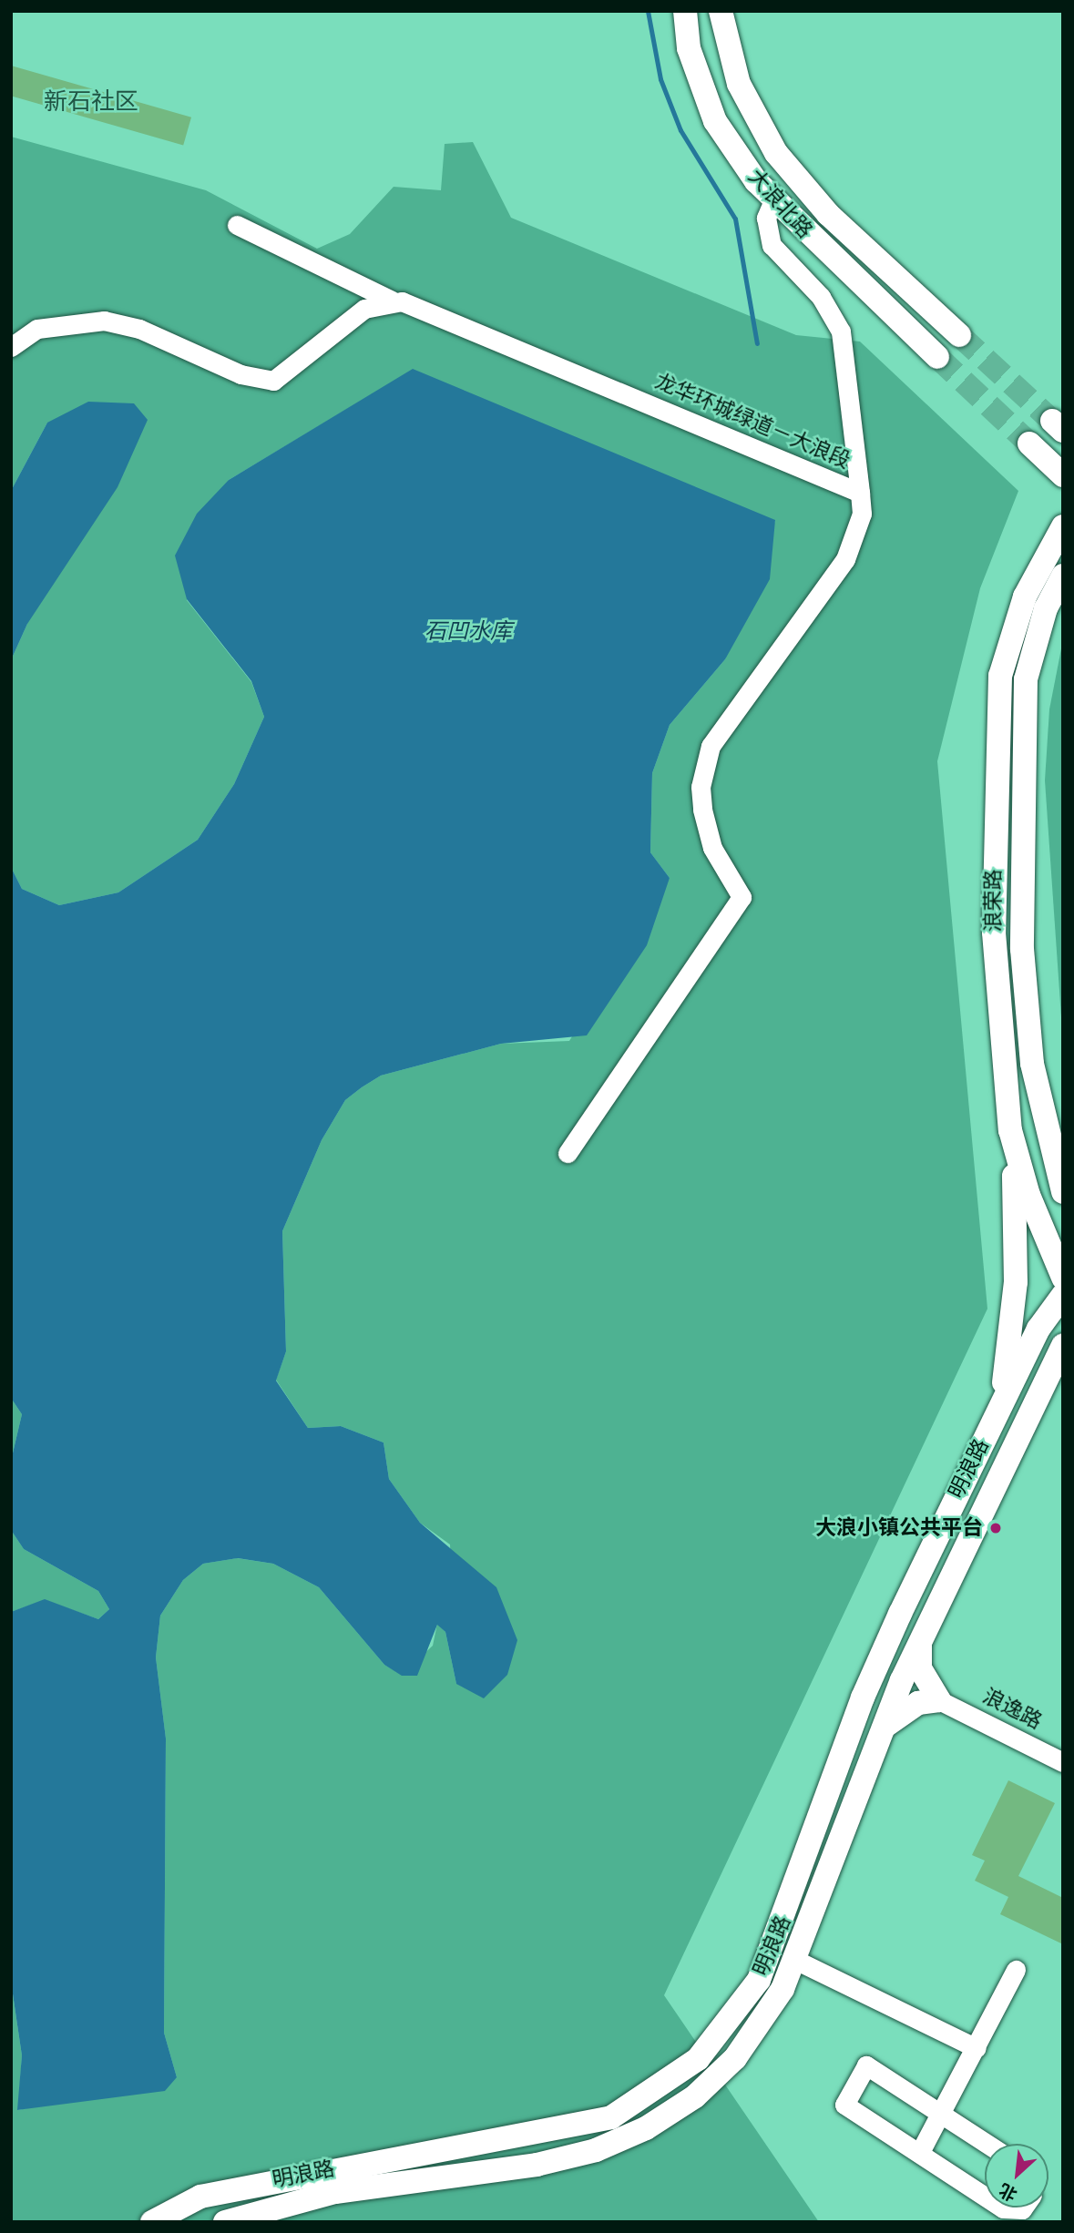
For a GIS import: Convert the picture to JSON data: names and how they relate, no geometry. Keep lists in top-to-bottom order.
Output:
{
  "streets": {
    "main road": ["大浪北路", "浪荣路", "明浪路"],
    "street": ["龙华环城绿道－大浪段", "浪逸路"]
  },
  "districts": ["新石社区"],
  "water": ["石凹水库"],
  "places": ["大浪小镇公共平台"],
  "north": "bottom left"
}
